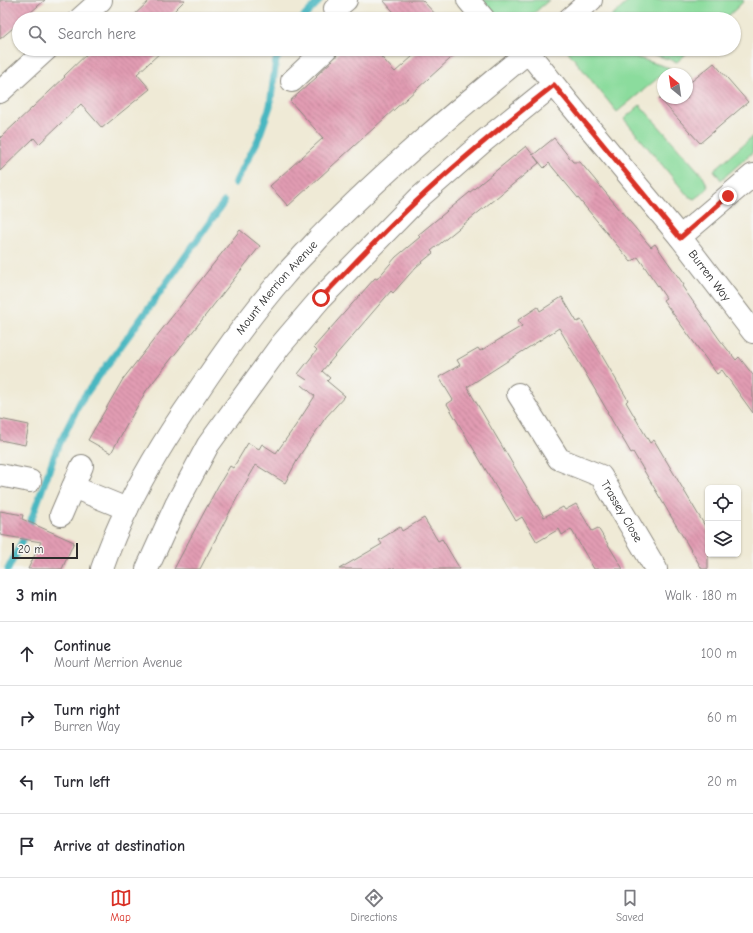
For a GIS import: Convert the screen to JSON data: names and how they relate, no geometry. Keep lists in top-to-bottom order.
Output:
{
  "streets": {
    "street": ["Burren Way", "Mount Merrion Avenue", "Trassey Close"]
  },
  "scale_bar": "20 m",
  "north": "top left",
  "page": {
    "search": "Search here",
    "scale": "20 m",
    "heading": ["3 min", "Walk · 180 m"],
    "list": [
      ["Continue", "Mount Merrion Avenue", "100 m"],
      ["Turn right", "Burren Way", "60 m"],
      ["Turn left", "20 m"],
      "Arrive at destination"
    ],
    "nav": ["Map", "Directions", "Saved"]
  }
}
